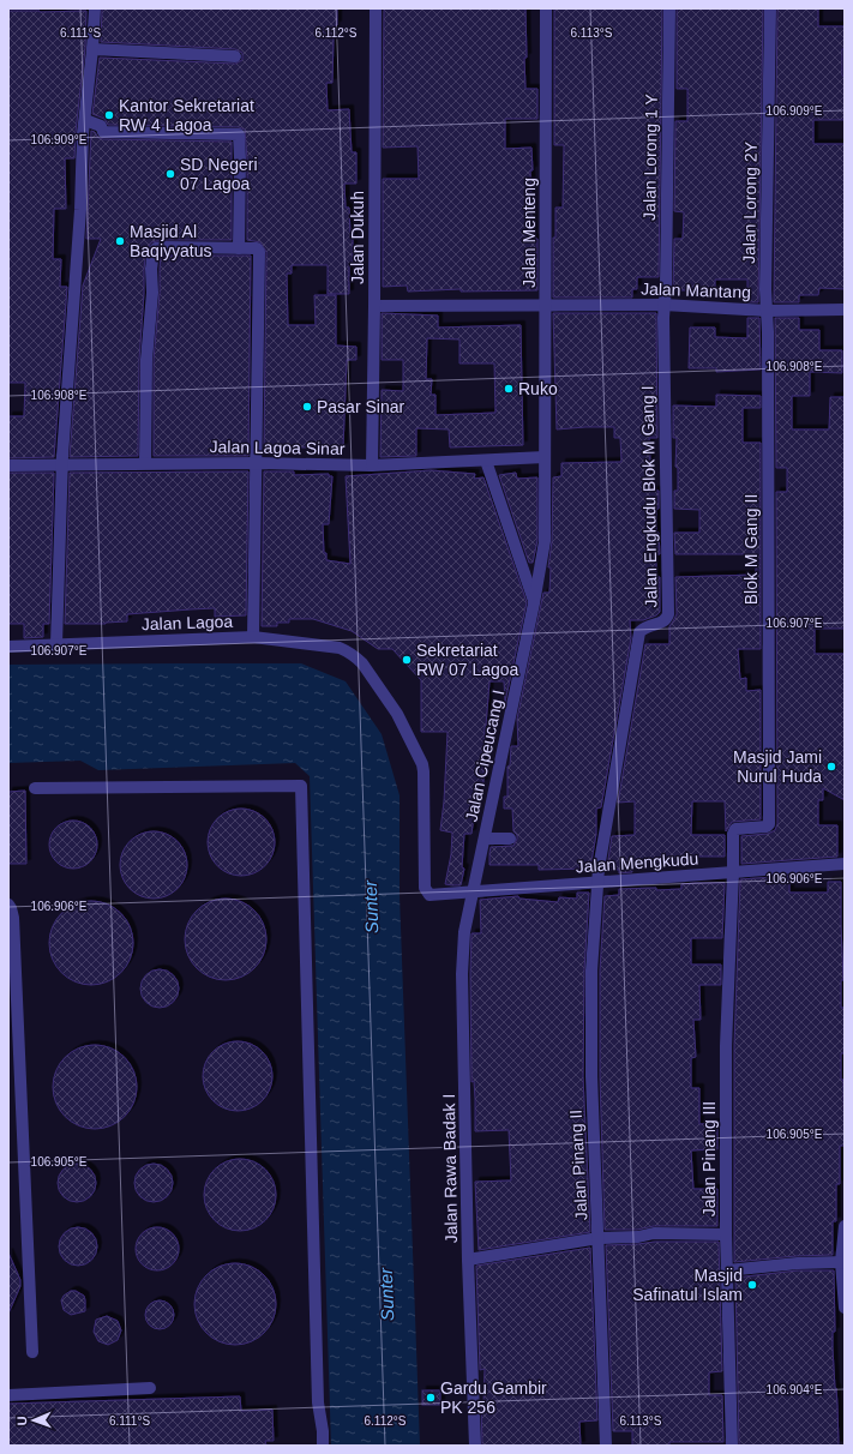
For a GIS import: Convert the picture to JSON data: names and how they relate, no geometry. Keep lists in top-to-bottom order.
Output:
{
  "streets": {
    "street": [
      "Jalan Lorong 1 Y",
      "Jalan Lorong 2Y",
      "Jalan Menteng",
      "Jalan Dukuh",
      "Jalan Mantang",
      "Jalan Lagoa Sinar",
      "Jalan Engkudu Blok M Gang I",
      "Blok M Gang II",
      "Jalan Lagoa",
      "Jalan Cipeucang I",
      "Jalan Mengkudu",
      "Jalan Pinang III",
      "Jalan Pinang II",
      "Jalan Rawa Badak I"
    ]
  },
  "crossings": [
    ["Jalan Lorong 1 Y", "Jalan Mantang"],
    ["Jalan Lorong 1 Y", "Jalan Engkudu Blok M Gang I"],
    ["Jalan Lorong 2Y", "Jalan Mantang"],
    ["Jalan Lorong 2Y", "Blok M Gang II"],
    ["Jalan Menteng", "Jalan Mantang"],
    ["Jalan Menteng", "Jalan Lagoa Sinar"],
    ["Jalan Menteng", "Jalan Cipeucang I"],
    ["Jalan Dukuh", "Jalan Mantang"],
    ["Jalan Dukuh", "Jalan Lagoa Sinar"],
    ["Jalan Mantang", "Jalan Engkudu Blok M Gang I"],
    ["Jalan Mantang", "Blok M Gang II"],
    ["Jalan Lagoa Sinar", "Jalan Cipeucang I"],
    ["Jalan Engkudu Blok M Gang I", "Jalan Pinang II"],
    ["Blok M Gang II", "Jalan Mengkudu"],
    ["Blok M Gang II", "Jalan Pinang III"],
    ["Jalan Lagoa", "Jalan Mengkudu"],
    ["Jalan Cipeucang I", "Jalan Mengkudu"],
    ["Jalan Cipeucang I", "Jalan Rawa Badak I"],
    ["Jalan Mengkudu", "Jalan Pinang III"],
    ["Jalan Mengkudu", "Jalan Pinang II"],
    ["Jalan Mengkudu", "Jalan Rawa Badak I"]
  ],
  "water": ["Sunter"],
  "places": [
    "Kantor Sekretariat RW 4 Lagoa",
    "SD Negeri 07 Lagoa",
    "Masjid Al Baqiyyatus",
    "Ruko",
    "Pasar Sinar",
    "Sekretariat RW 07 Lagoa",
    "Masjid Jami Nurul Huda",
    "Masjid Safinatul Islam",
    "Gardu Gambir PK 256"
  ],
  "north": "left",
  "coordinates": [
    "6.111°S",
    "6.112°S",
    "6.113°S",
    "106.909°E",
    "106.908°E",
    "106.907°E",
    "106.906°E",
    "106.905°E",
    "106.904°E"
  ]
}
